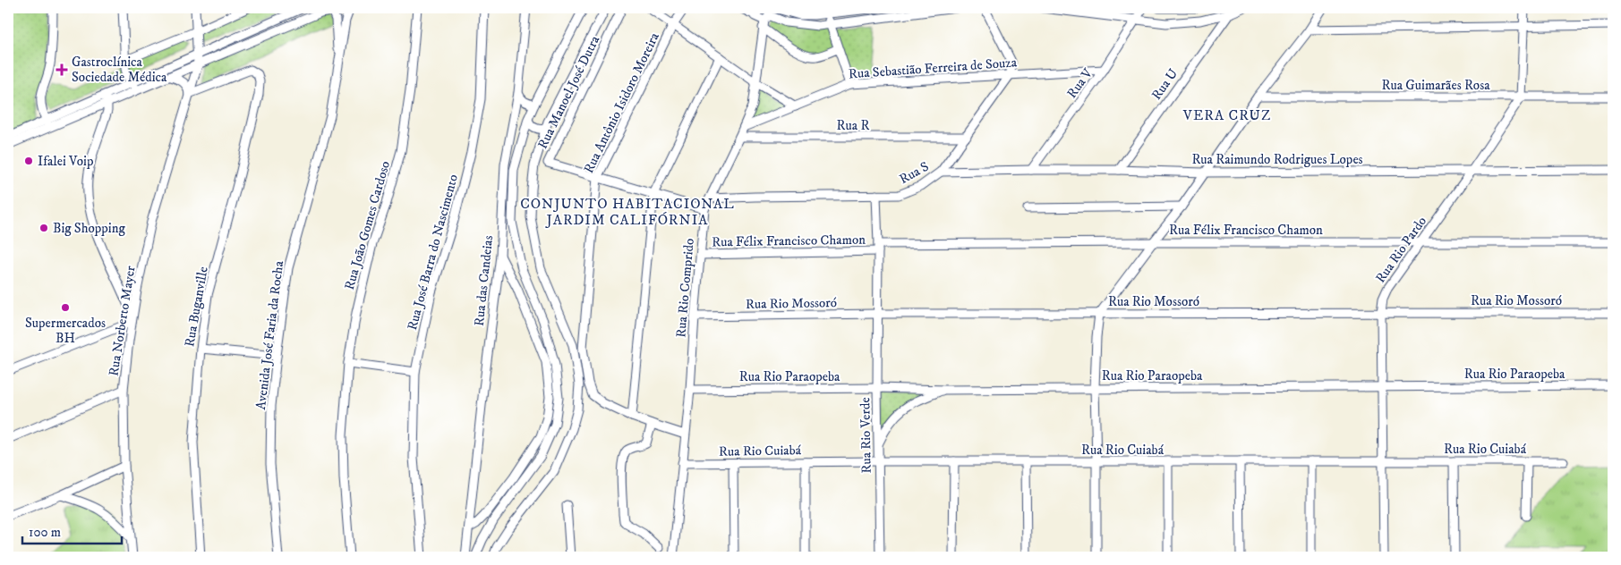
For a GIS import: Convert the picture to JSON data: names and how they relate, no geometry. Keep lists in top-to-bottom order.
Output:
{
  "streets": {
    "street": [
      "Rua Sebastião Ferreira de Souza",
      "Rua V",
      "Rua U",
      "Rua Guimarães Rosa",
      "Rua Manoel José Dutra",
      "Rua Antônio Isidoro Moreira",
      "Rua R",
      "Rua Raimundo Rodrigues Lopes",
      "Rua S",
      "Rua João Gomes Cardoso",
      "Rua Félix Francisco Chamon",
      "Rua Rio Pardo",
      "Rua José Barra do Nascimento",
      "Rua das Candeias",
      "Rua Rio Comprido",
      "Rua Rio Mossoró",
      "Rua Buganville",
      "Rua Norberto Mayer",
      "Avenida José Faria da Rocha",
      "Rua Rio Paraopeba",
      "Rua Rio Verde",
      "Rua Rio Cuiabá"
    ]
  },
  "crossings": [
    ["Rua Sebastião Ferreira de Souza", "Rua V"],
    ["Rua Sebastião Ferreira de Souza", "Rua S"],
    ["Rua Sebastião Ferreira de Souza", "Rua Rio Comprido"],
    ["Rua V", "Rua Raimundo Rodrigues Lopes"],
    ["Rua U", "Rua Raimundo Rodrigues Lopes"],
    ["Rua Guimarães Rosa", "Rua Rio Pardo"],
    ["Rua Manoel José Dutra", "Rua Antônio Isidoro Moreira"],
    ["Rua Antônio Isidoro Moreira", "Rua Rio Comprido"],
    ["Rua R", "Rua S"],
    ["Rua R", "Rua Rio Comprido"],
    ["Rua Raimundo Rodrigues Lopes", "Rua S"],
    ["Rua Raimundo Rodrigues Lopes", "Rua Rio Pardo"],
    ["Rua S", "Rua Rio Comprido"],
    ["Rua S", "Rua Rio Verde"],
    ["Rua Félix Francisco Chamon", "Rua Rio Pardo"],
    ["Rua Félix Francisco Chamon", "Rua Rio Comprido"],
    ["Rua Félix Francisco Chamon", "Rua Rio Verde"],
    ["Rua Rio Pardo", "Rua Rio Mossoró"],
    ["Rua Rio Pardo", "Rua Rio Paraopeba"],
    ["Rua Rio Pardo", "Rua Rio Cuiabá"],
    ["Rua Rio Comprido", "Rua Rio Mossoró"],
    ["Rua Rio Comprido", "Rua Rio Paraopeba"],
    ["Rua Rio Comprido", "Rua Rio Cuiabá"],
    ["Rua Rio Mossoró", "Rua Rio Verde"],
    ["Rua Buganville", "Rua Norberto Mayer"],
    ["Rua Rio Paraopeba", "Rua Rio Verde"],
    ["Rua Rio Verde", "Rua Rio Cuiabá"]
  ],
  "districts": ["VERA CRUZ", "CONJUNTO HABITACIONAL JARDIM CALIFÓRNIA"],
  "places": {
    "health": ["Gastroclínica Sociedade Médica"],
    "other": ["Ifalei Voip", "Big Shopping", "Supermercados BH"]
  },
  "scale_bar": "100 m"
}
